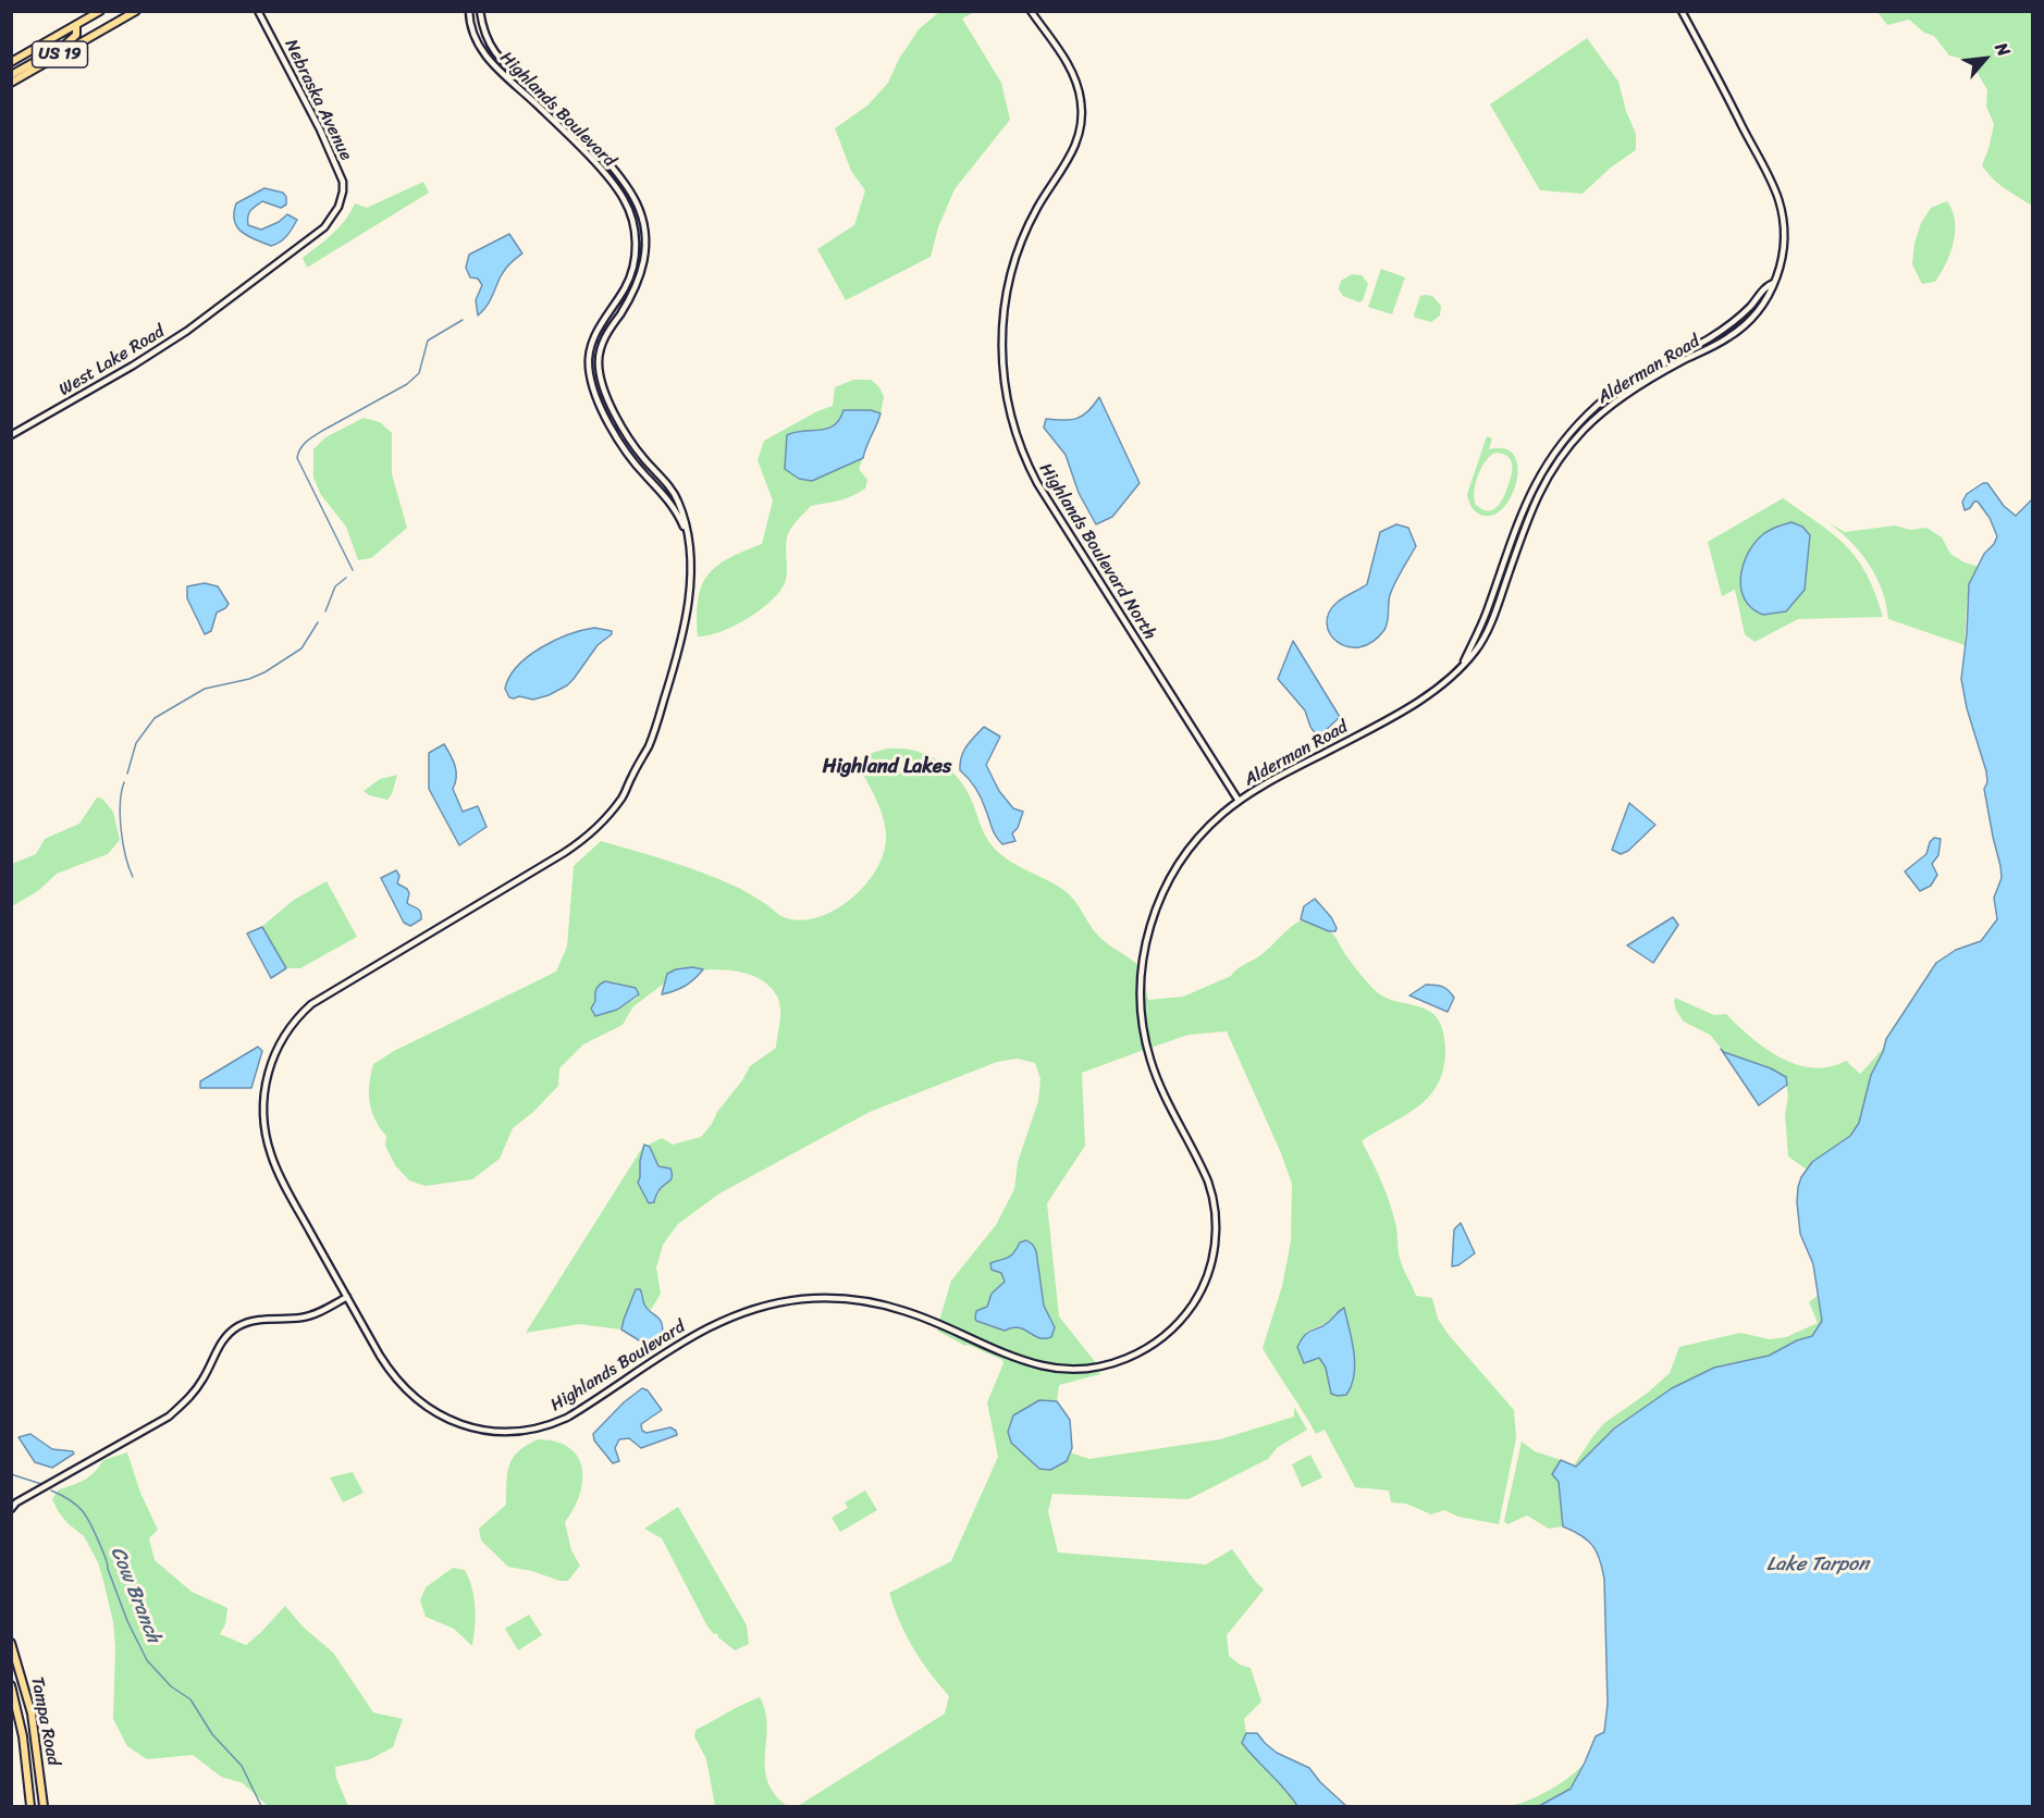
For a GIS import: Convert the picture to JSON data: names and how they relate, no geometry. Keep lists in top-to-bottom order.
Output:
{
  "streets": {
    "main road": ["US 19", "Tampa Road"],
    "street": [
      "Nebraska Avenue",
      "Highlands Boulevard",
      "West Lake Road",
      "Alderman Road",
      "Highlands Boulevard North"
    ]
  },
  "crossings": [
    ["Nebraska Avenue", "West Lake Road"],
    ["Highlands Boulevard", "Alderman Road"],
    ["Highlands Boulevard", "Highlands Boulevard North"],
    ["Alderman Road", "Highlands Boulevard North"]
  ],
  "districts": ["Highland Lakes"],
  "water": ["Lake Tarpon", "Cow Branch"],
  "north": "top right"
}
